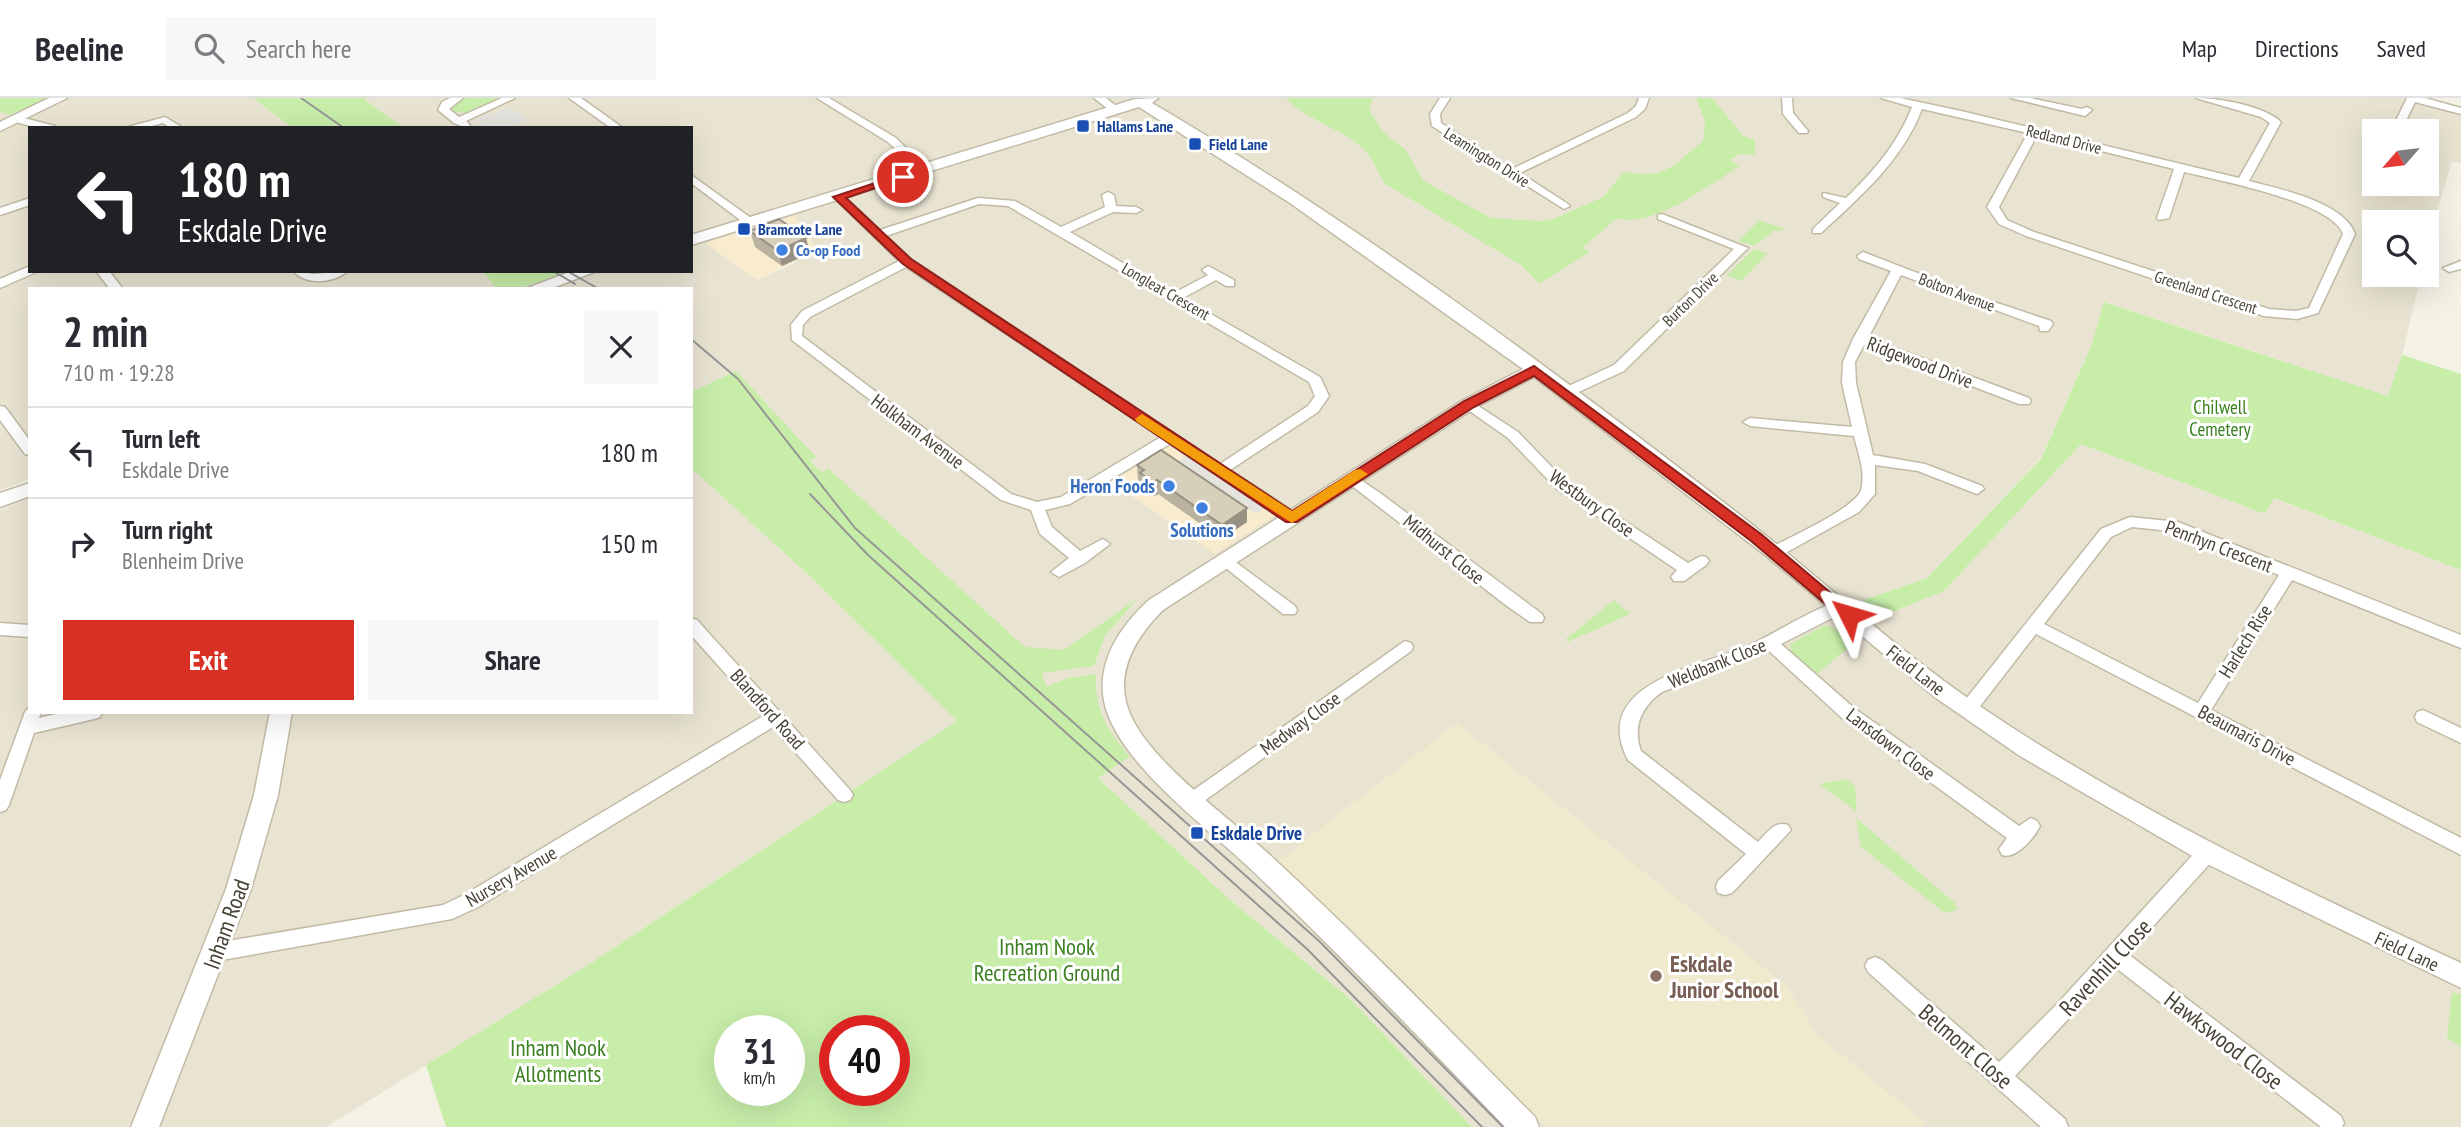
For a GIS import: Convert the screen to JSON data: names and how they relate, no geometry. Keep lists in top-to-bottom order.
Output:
{
  "streets": {
    "street": [
      "Redland Drive",
      "Leamington Drive",
      "Longleat Crescent",
      "Bolton Avenue",
      "Greenland Crescent",
      "Burton Drive",
      "Ridgewood Drive",
      "Holkham Avenue",
      "Westbury Close",
      "Penrhyn Crescent",
      "Midhurst Close",
      "Harlech Rise",
      "Weldbank Close",
      "Field Lane",
      "Blandford Road",
      "Medway Close",
      "Beaumaris Drive",
      "Lansdown Close",
      "Nursery Avenue",
      "Inham Road",
      "Ravenhill Close",
      "Hawkswood Close",
      "Belmont Close"
    ]
  },
  "crossings": [
    ["Redland Drive", "Greenland Crescent"],
    ["Burton Drive", "Field Lane"],
    ["Penrhyn Crescent", "Harlech Rise"],
    ["Penrhyn Crescent", "Field Lane"],
    ["Penrhyn Crescent", "Beaumaris Drive"],
    ["Harlech Rise", "Beaumaris Drive"],
    ["Weldbank Close", "Field Lane"],
    ["Weldbank Close", "Lansdown Close"],
    ["Field Lane", "Ravenhill Close"],
    ["Blandford Road", "Nursery Avenue"],
    ["Nursery Avenue", "Inham Road"],
    ["Ravenhill Close", "Hawkswood Close"],
    ["Ravenhill Close", "Belmont Close"]
  ],
  "parks": ["Chilwell Cemetery", "Inham Nook Recreation Ground", "Inham Nook Allotments"],
  "places": {
    "transit": [
      "Hallams Lane",
      "Field Lane",
      "Bramcote Lane",
      "Eskdale Drive"
    ],
    "other": [
      "Co-op Food",
      "Heron Foods",
      "Solutions",
      "Eskdale Junior School"
    ]
  },
  "north": "bottom left",
  "page": {
    "header": "Beeline",
    "search": "Search here",
    "nav": ["Map", "Directions", "Saved"],
    "turn": ["180 m", "Eskdale Drive"],
    "heading": ["2 min", "710 m · 19:28"],
    "list": [
      {
        "name": "Turn left",
        "note": "Eskdale Drive",
        "value": "180 m"
      },
      {
        "name": "Turn right",
        "note": "Blenheim Drive",
        "value": "150 m"
      }
    ],
    "buttons": ["Exit", "Share"],
    "speed": "31 km/h",
    "limit": "40"
  }
}
